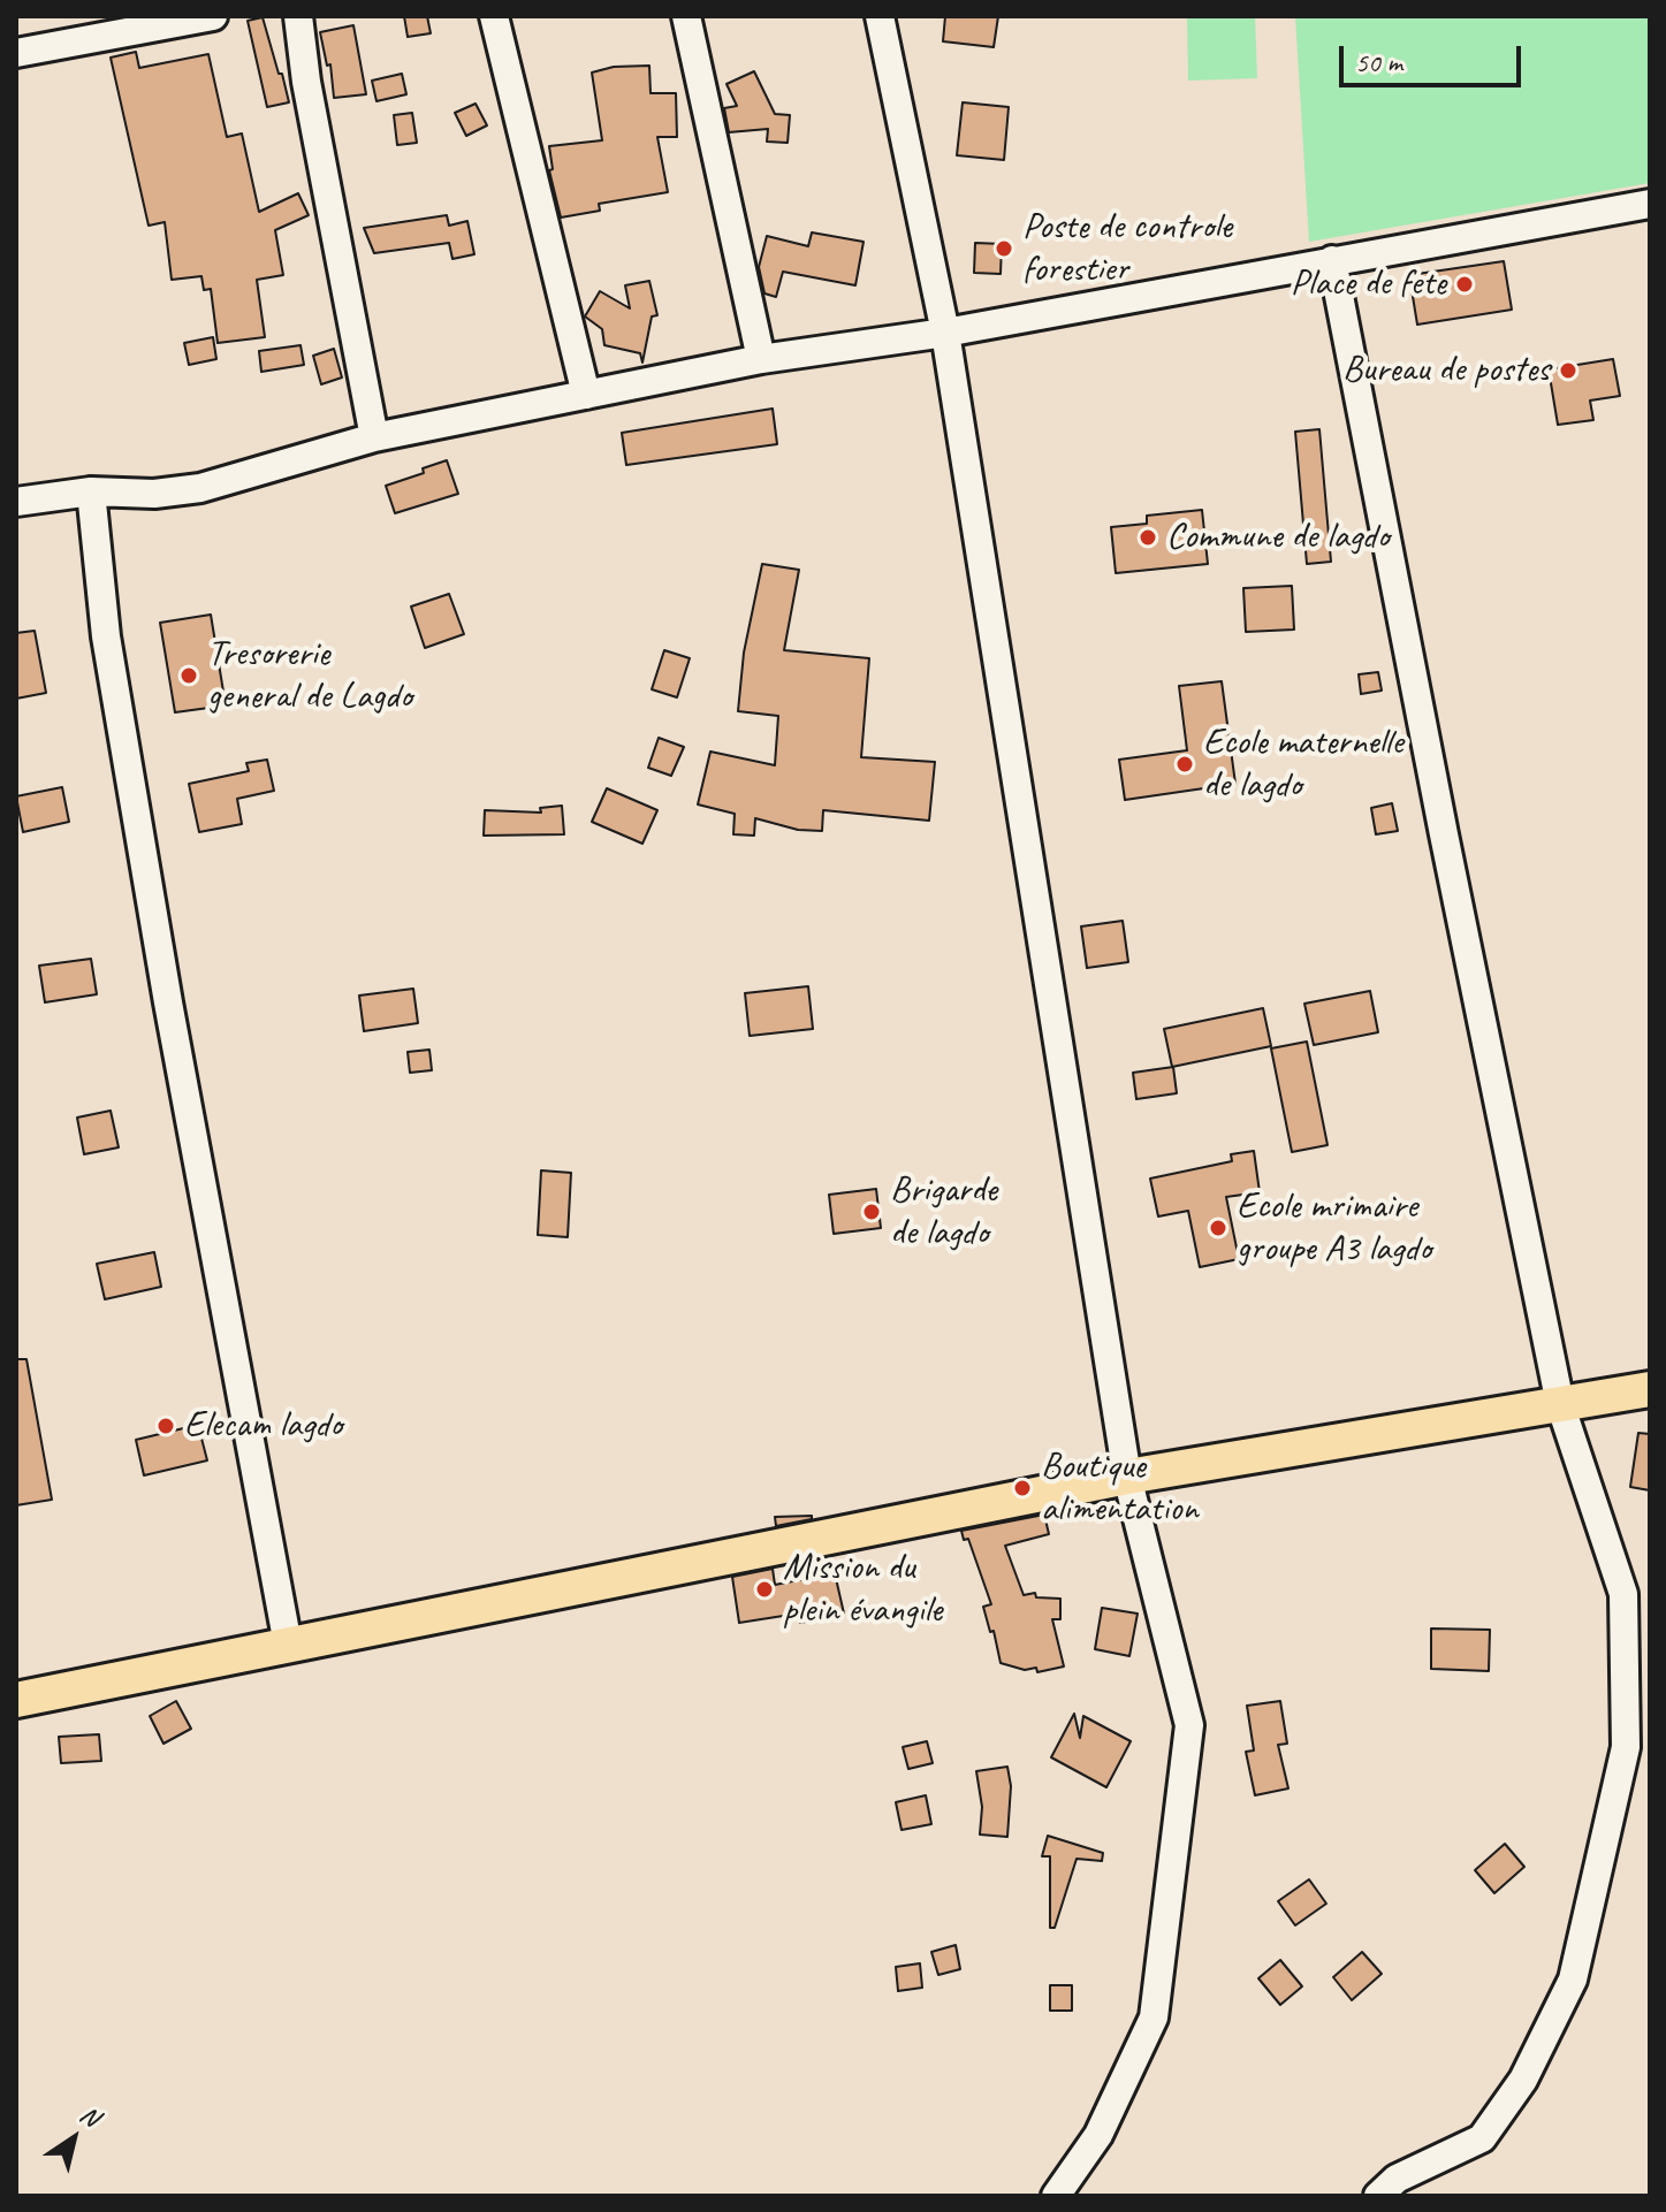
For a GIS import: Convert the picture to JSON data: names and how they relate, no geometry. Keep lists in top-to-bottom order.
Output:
{
  "places": [
    "Poste de controle forestier",
    "Place de fete",
    "Bureau de postes",
    "Commune de lagdo",
    "Tresorerie general de Lagdo",
    "Ecole maternelle de lagdo",
    "Brigarde de lagdo",
    "Ecole mrimaire groupe A3 lagdo",
    "Elecam lagdo",
    "Boutique alimentation",
    "Mission du plein évangile"
  ],
  "scale_bar": "50 m",
  "north": "top right"
}
